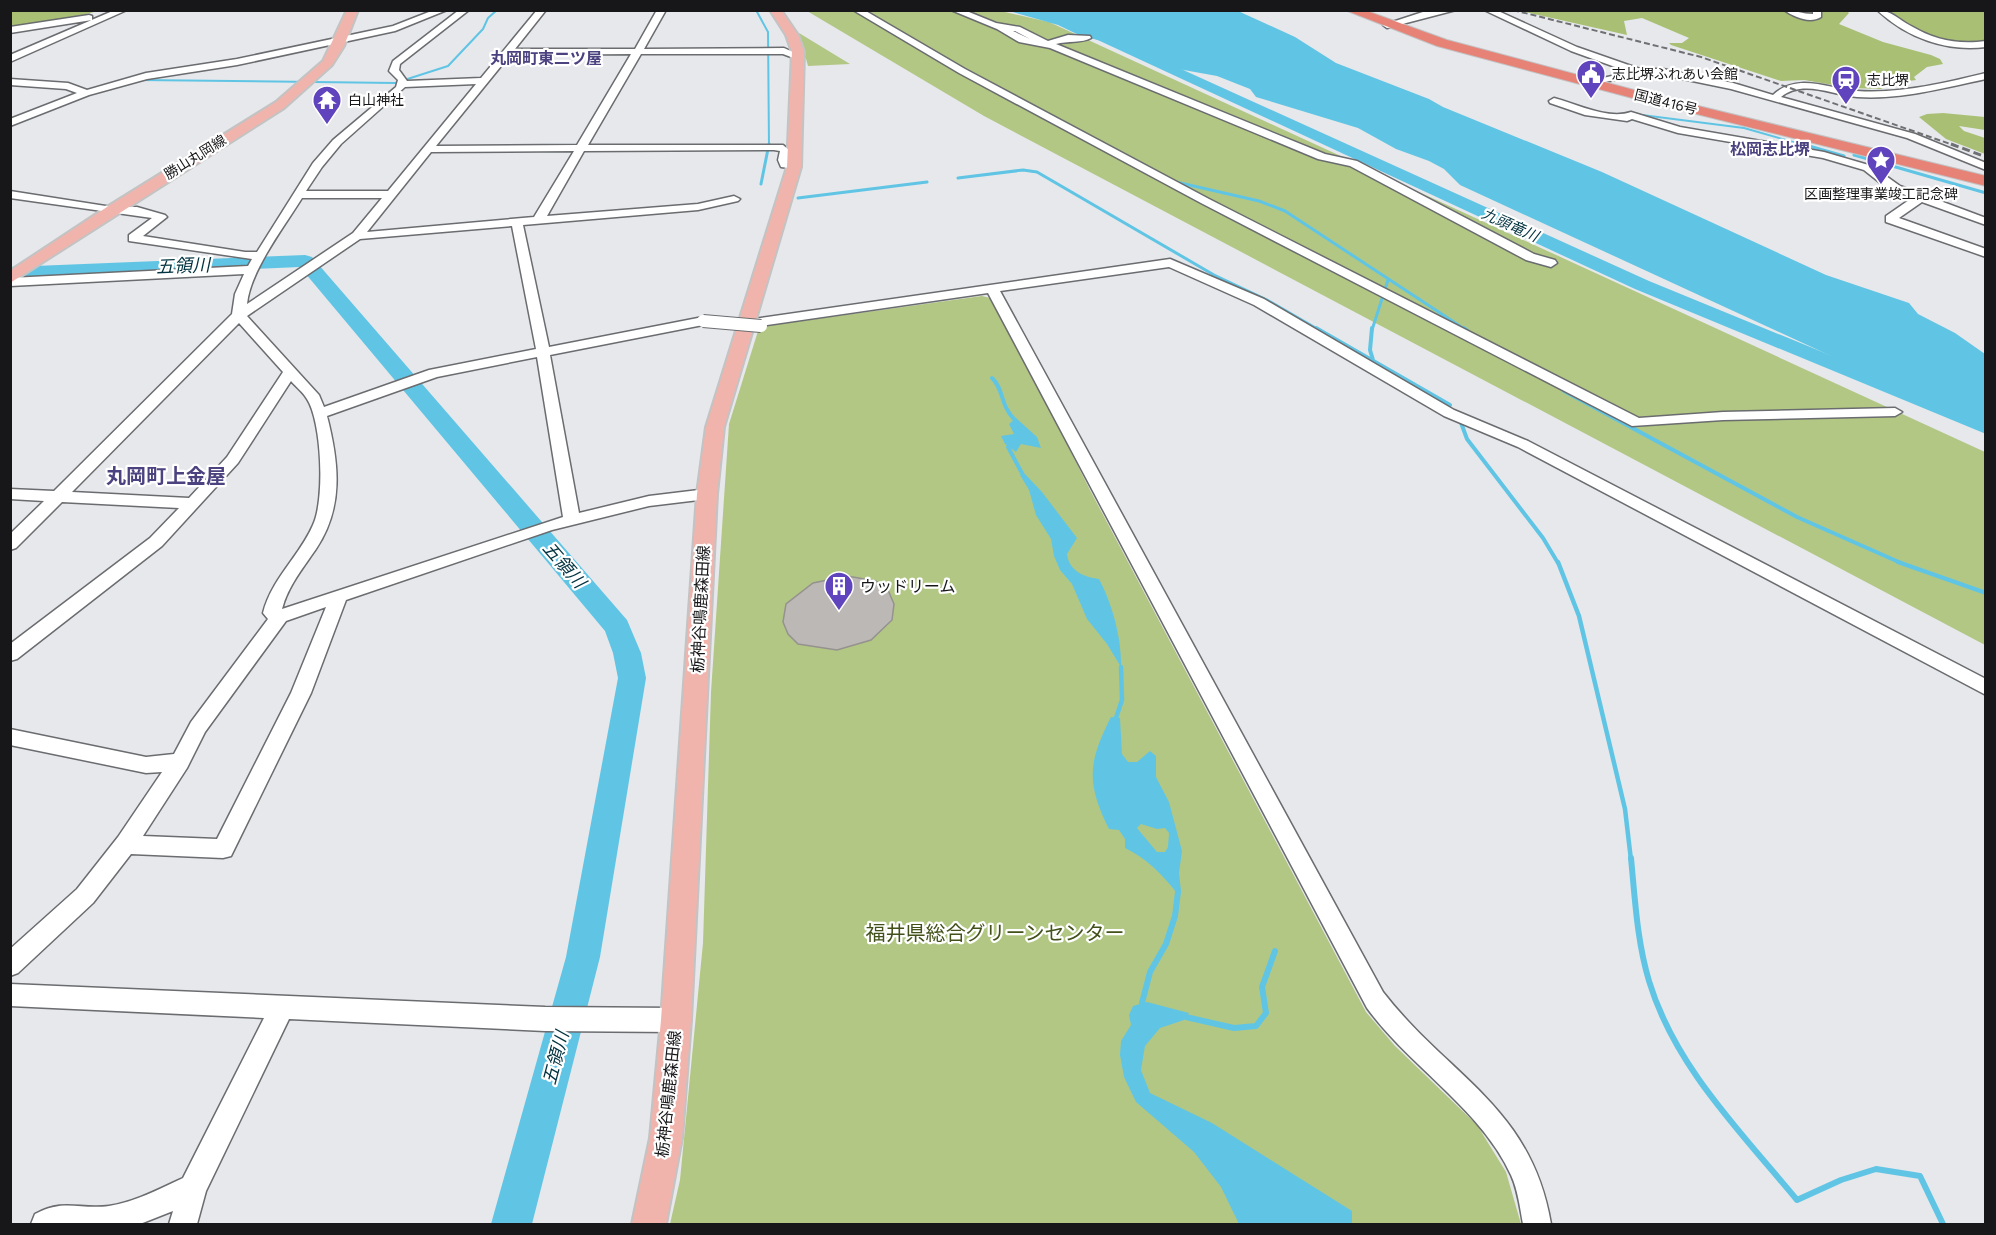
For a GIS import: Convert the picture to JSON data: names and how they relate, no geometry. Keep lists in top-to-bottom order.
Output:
{
  "streets": {
    "highway": ["国道416号"],
    "main road": ["勝山丸岡線", "栃神谷鳴鹿森田線"]
  },
  "districts": ["丸岡町東二ツ屋", "松岡志比堺", "丸岡町上金屋"],
  "water": ["九頭竜川", "五領川"],
  "parks": ["福井県総合グリーンセンター"],
  "places": {
    "public building": ["志比堺ふれあい会館"],
    "station": ["志比堺"],
    "temple": ["白山神社"],
    "place": ["区画整理事業竣工記念碑"],
    "building": ["ウッドリーム"]
  }
}
